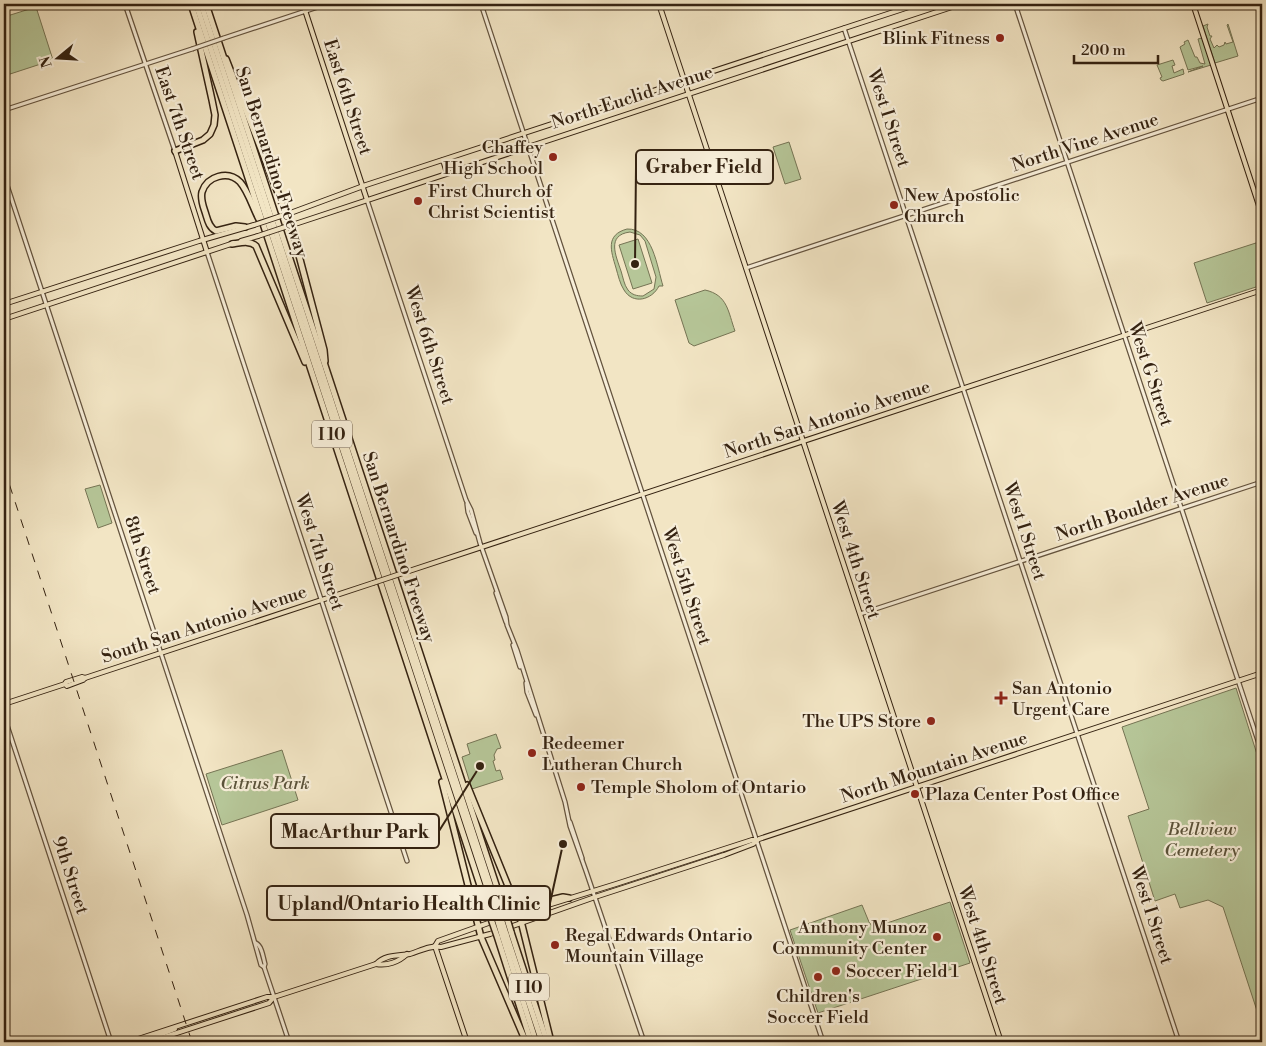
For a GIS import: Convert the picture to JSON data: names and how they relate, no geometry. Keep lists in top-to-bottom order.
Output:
{
  "streets": {
    "highway": ["San Bernardino Freeway", "I 10"],
    "main road": [
      "East 6th Street",
      "North Euclid Avenue",
      "East 7th Street",
      "North San Antonio Avenue",
      "West 4th Street",
      "South San Antonio Avenue",
      "North Mountain Avenue"
    ],
    "street": [
      "West I Street",
      "North Vine Avenue",
      "West 6th Street",
      "West G Street",
      "North Boulder Avenue",
      "West 7th Street",
      "8th Street",
      "West 5th Street",
      "9th Street"
    ]
  },
  "crossings": [
    ["East 6th Street", "North Euclid Avenue"],
    ["East 6th Street", "West 6th Street"],
    ["North Euclid Avenue", "West I Street"],
    ["North Euclid Avenue", "East 7th Street"],
    ["North Euclid Avenue", "West 6th Street"],
    ["North Euclid Avenue", "West 7th Street"],
    ["North Euclid Avenue", "8th Street"],
    ["North Euclid Avenue", "West 4th Street"],
    ["North Euclid Avenue", "West 5th Street"],
    ["West I Street", "North Vine Avenue"],
    ["West I Street", "North San Antonio Avenue"],
    ["West I Street", "North Boulder Avenue"],
    ["West I Street", "North Mountain Avenue"],
    ["East 7th Street", "West 7th Street"],
    ["North Vine Avenue", "West G Street"],
    ["North Vine Avenue", "West 4th Street"],
    ["West 6th Street", "North San Antonio Avenue"],
    ["West 6th Street", "North Mountain Avenue"],
    ["West G Street", "North San Antonio Avenue"],
    ["West G Street", "North Boulder Avenue"],
    ["West G Street", "North Mountain Avenue"],
    ["North San Antonio Avenue", "West 4th Street"],
    ["North San Antonio Avenue", "West 5th Street"],
    ["North San Antonio Avenue", "South San Antonio Avenue"],
    ["North Boulder Avenue", "West 4th Street"],
    ["West 7th Street", "South San Antonio Avenue"],
    ["8th Street", "South San Antonio Avenue"],
    ["West 4th Street", "North Mountain Avenue"],
    ["West 5th Street", "North Mountain Avenue"]
  ],
  "parks": ["Citrus Park", "Bellview Cemetery"],
  "places": {
    "other": [
      "Blink Fitness",
      "Chaffey High School",
      "First Church of Christ Scientist",
      "New Apostolic Church",
      "Graber Field",
      "The UPS Store",
      "Redeemer Lutheran Church",
      "MacArthur Park",
      "Temple Sholom of Ontario",
      "Plaza Center Post Office",
      "Upland/Ontario Health Clinic",
      "Anthony Munoz Community Center",
      "Regal Edwards Ontario Mountain Village",
      "Soccer Field 1",
      "Children's Soccer Field"
    ],
    "health": ["San Antonio Urgent Care"]
  },
  "scale_bar": "200 m",
  "north": "left"
}
